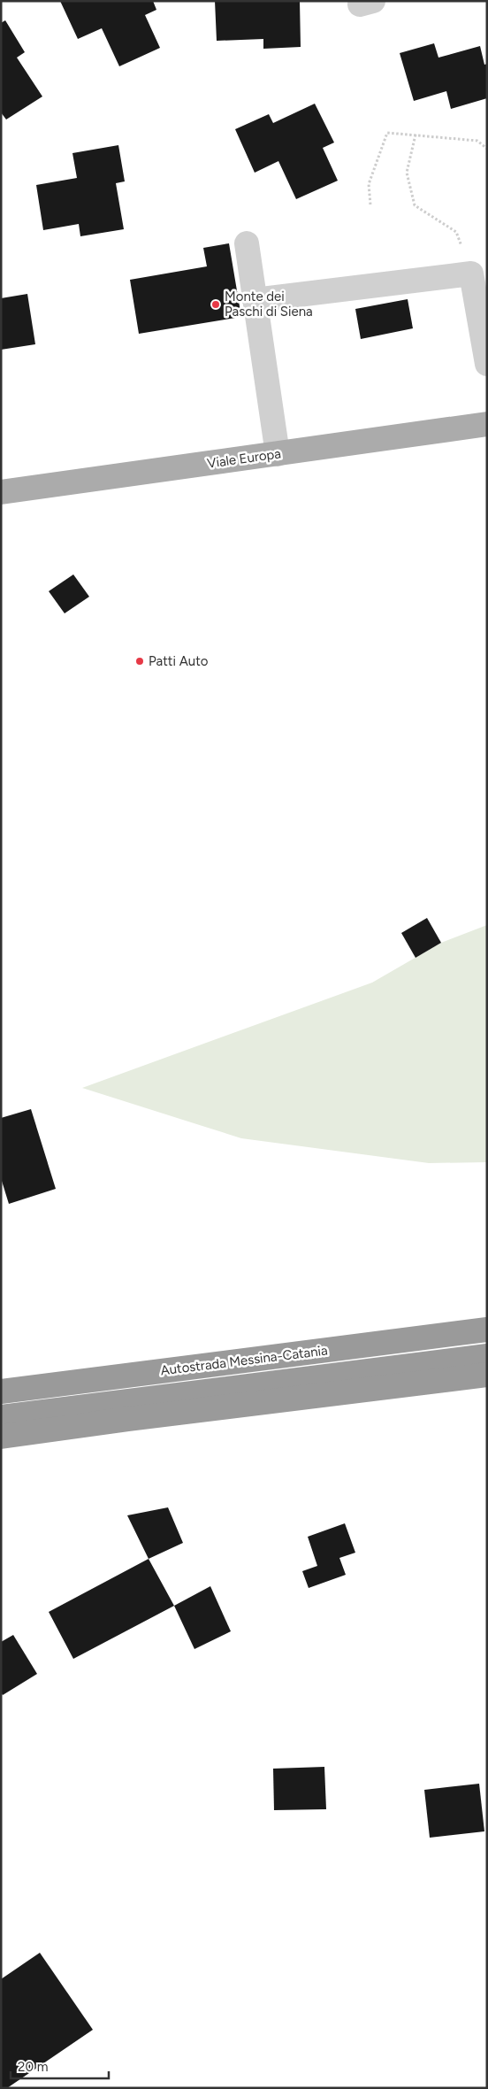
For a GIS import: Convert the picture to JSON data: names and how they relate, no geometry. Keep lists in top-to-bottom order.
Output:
{
  "streets": {
    "highway": ["Autostrada Messina-Catania"],
    "main road": ["Viale Europa"]
  },
  "places": ["Monte dei Paschi di Siena", "Patti Auto"],
  "scale_bar": "20 m"
}
